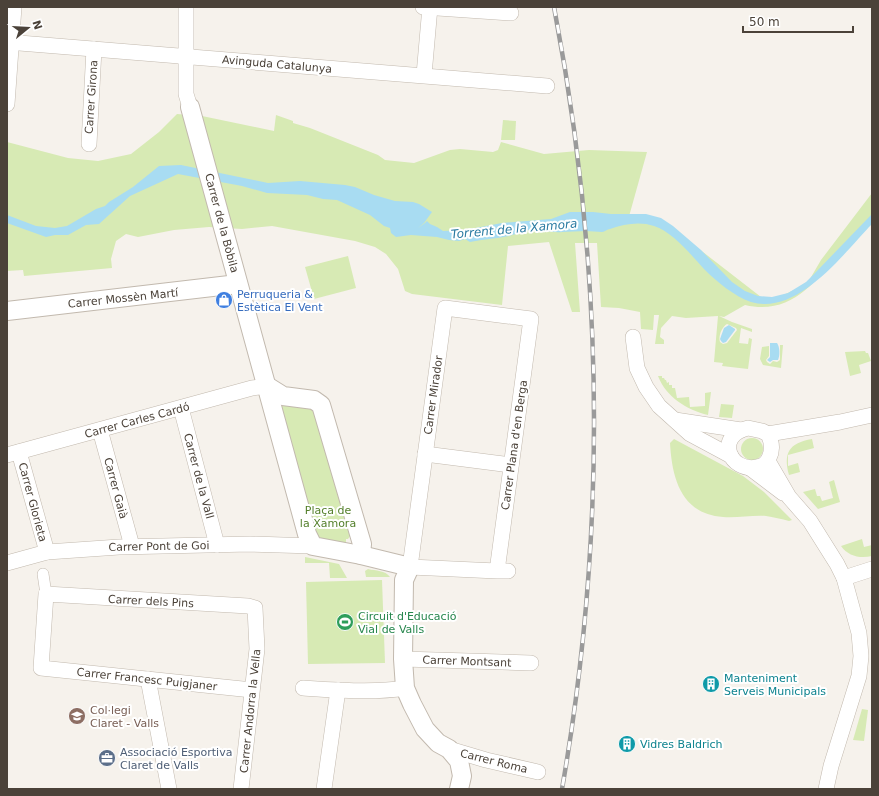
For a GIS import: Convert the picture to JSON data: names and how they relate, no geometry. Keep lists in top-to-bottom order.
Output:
{
  "streets": {
    "street": [
      "Avinguda Catalunya",
      "Carrer Girona",
      "Carrer de la Bòbila",
      "Carrer Mossèn Martí",
      "Carrer Mirador",
      "Carrer Carles Cardó",
      "Carrer Plana d'en Berga",
      "Carrer de la Vall",
      "Carrer Gaià",
      "Carrer Glorieta",
      "Carrer Pont de Goi",
      "Carrer dels Pins",
      "Carrer Montsant",
      "Carrer Francesc Puigjaner",
      "Carrer Andorra la Vella",
      "Carrer Roma"
    ]
  },
  "crossings": [
    ["Avinguda Catalunya", "Carrer Girona"],
    ["Avinguda Catalunya", "Carrer de la Bòbila"],
    ["Carrer de la Bòbila", "Carrer Mossèn Martí"],
    ["Carrer de la Bòbila", "Carrer Carles Cardó"],
    ["Carrer Mirador", "Carrer Plana d'en Berga"],
    ["Carrer Mirador", "Carrer Montsant"],
    ["Carrer Mirador", "Carrer Roma"],
    ["Carrer Carles Cardó", "Carrer de la Vall"],
    ["Carrer Carles Cardó", "Carrer Gaià"],
    ["Carrer Carles Cardó", "Carrer Glorieta"],
    ["Carrer de la Vall", "Carrer Pont de Goi"],
    ["Carrer Gaià", "Carrer Pont de Goi"],
    ["Carrer Glorieta", "Carrer Pont de Goi"],
    ["Carrer dels Pins", "Carrer Francesc Puigjaner"],
    ["Carrer dels Pins", "Carrer Andorra la Vella"],
    ["Carrer Francesc Puigjaner", "Carrer Andorra la Vella"]
  ],
  "water": ["Torrent de la Xamora"],
  "parks": ["Plaça de la Xamora"],
  "places": {
    "shop": ["Perruqueria & Estètica El Vent"],
    "sports": ["Circuit d'Educació Vial de Valls"],
    "building": ["Manteniment Serveis Municipals", "Vidres Baldrich"],
    "school or university": ["Col·legi Claret - Valls"],
    "office": ["Associació Esportiva Claret de Valls"]
  },
  "scale_bar": "50 m",
  "north": "right"
}
